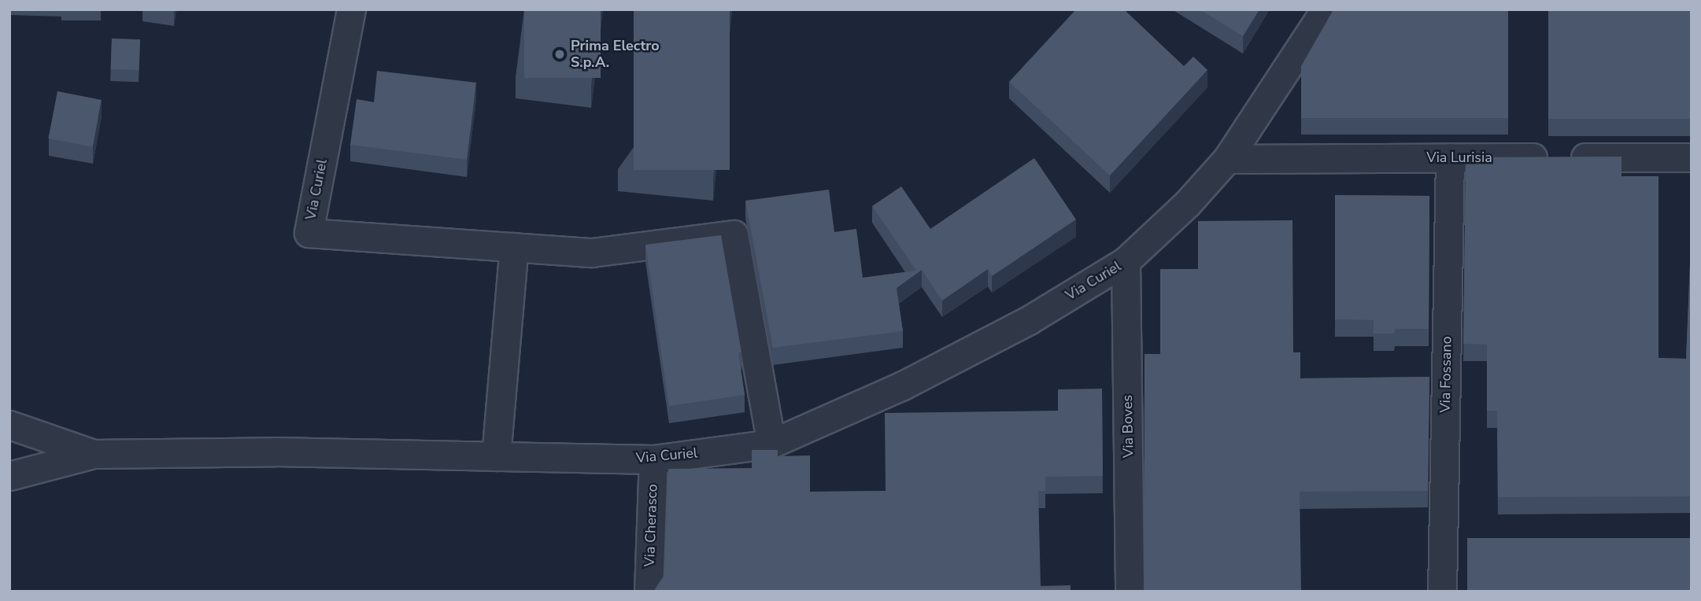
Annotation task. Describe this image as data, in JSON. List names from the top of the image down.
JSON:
{
  "streets": {
    "street": [
      "Via Lurisia",
      "Via Curiel",
      "Via Fossano",
      "Via Boves",
      "Via Cherasco"
    ]
  },
  "crossings": [
    ["Via Lurisia", "Via Curiel"],
    ["Via Lurisia", "Via Fossano"],
    ["Via Curiel", "Via Boves"],
    ["Via Curiel", "Via Cherasco"]
  ],
  "places": ["Prima Electro S.p.A."]
}
